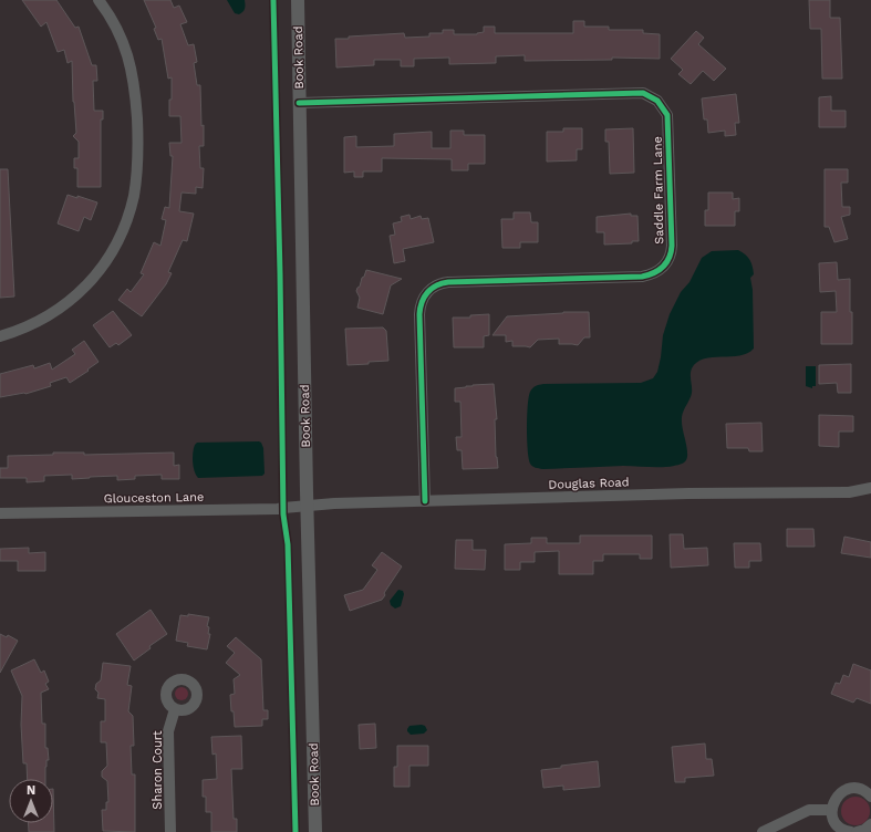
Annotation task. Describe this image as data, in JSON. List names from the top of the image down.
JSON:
{
  "streets": {
    "street": [
      "Book Road",
      "Saddle Farm Lane",
      "Douglas Road",
      "Glouceston Lane",
      "Sharon Court"
    ]
  },
  "crossings": [
    ["Book Road", "Saddle Farm Lane"],
    ["Book Road", "Douglas Road"],
    ["Book Road", "Glouceston Lane"],
    ["Saddle Farm Lane", "Douglas Road"],
    ["Douglas Road", "Glouceston Lane"]
  ],
  "north": "top"
}
